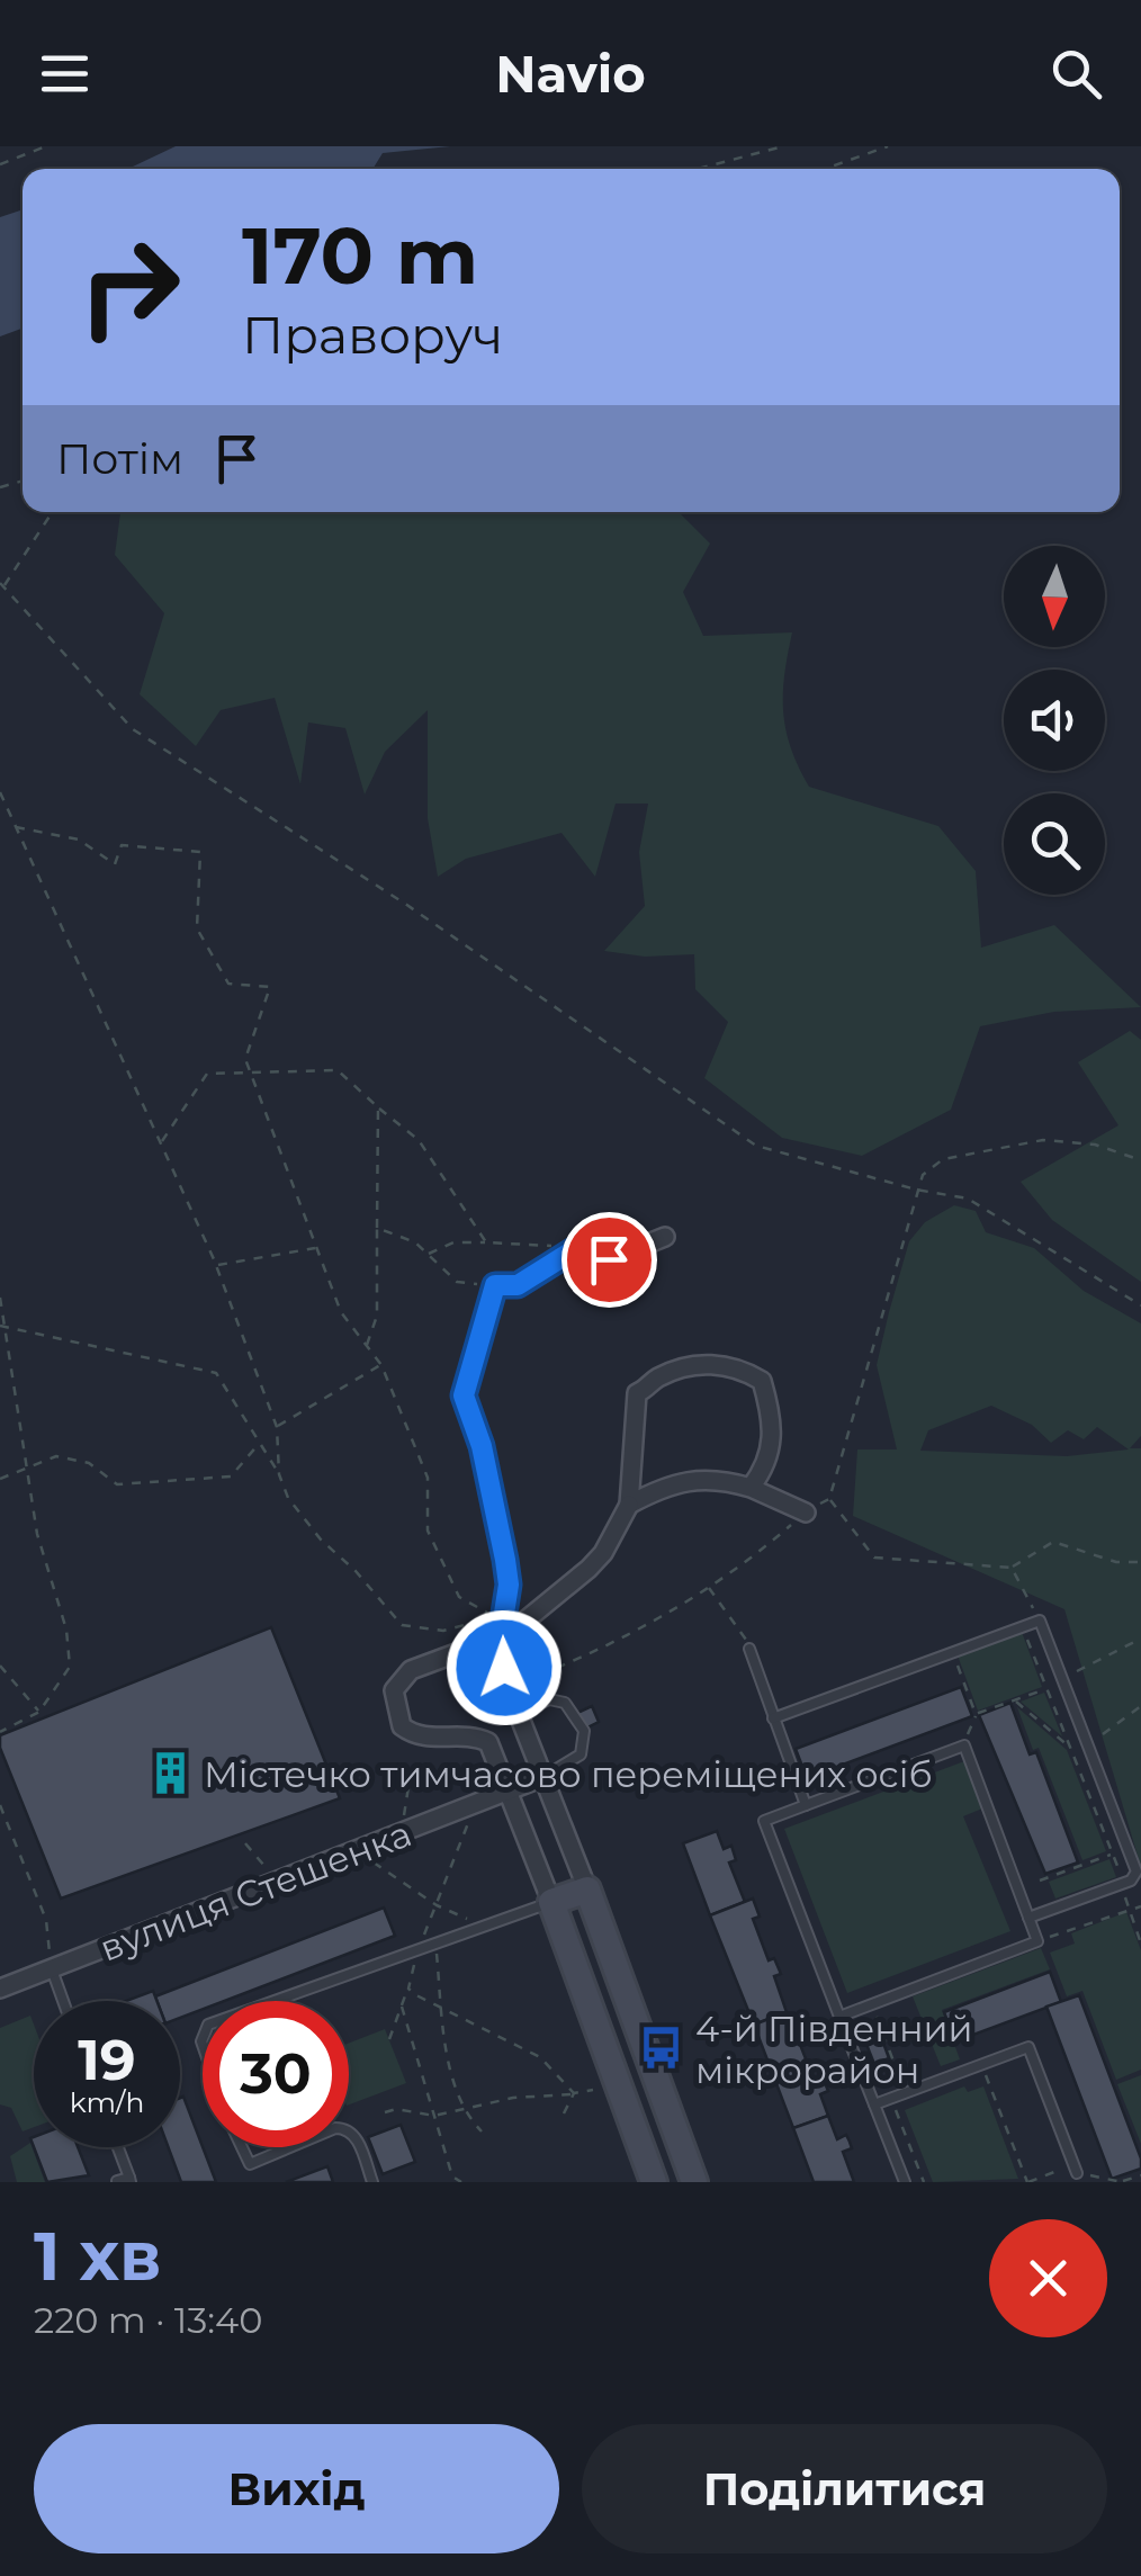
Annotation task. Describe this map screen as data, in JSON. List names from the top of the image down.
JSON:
{
  "streets": {
    "street": ["вулиця Стешенка"]
  },
  "places": {
    "building": ["Містечко тимчасово переміщених осіб"],
    "bus stop": ["4-й Південний мікрорайон"]
  },
  "north": "bottom",
  "page": {
    "header": "Navio",
    "turn": ["170 m", "Праворуч"],
    "then": "Потім",
    "speed": "19 km/h",
    "limit": "30",
    "heading": ["1 хв", "220 m · 13:40"],
    "buttons": ["Вихід", "Поділитися"]
  }
}
